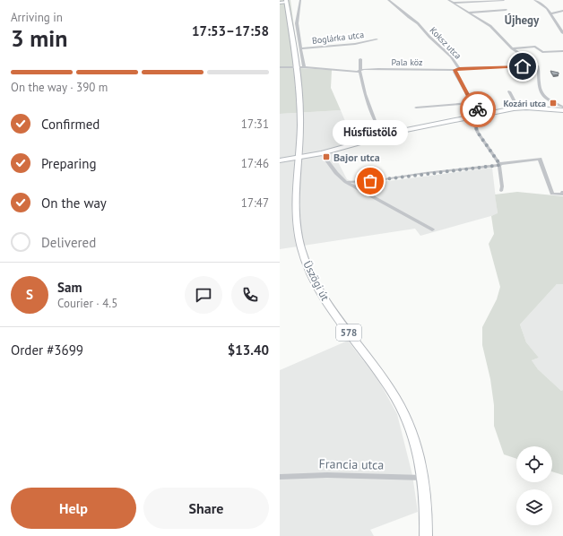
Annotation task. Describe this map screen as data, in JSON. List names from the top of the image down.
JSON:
{
  "streets": {
    "main road": ["Üszögi út", "578"],
    "street": [
      "Boglárka utca",
      "Koksz utca",
      "Pala köz",
      "Francia utca"
    ]
  },
  "crossings": [
    ["Koksz utca", "Pala köz"],
    ["Pala köz", "Üszögi út"],
    ["Üszögi út", "Francia utca"]
  ],
  "districts": ["Újhegy"],
  "places": {
    "transit": ["Kozári utca", "Bajor utca"],
    "other": ["Húsfüstölő"]
  },
  "page": {
    "heading": ["3 min", "Arriving in", "17:53–17:58"],
    "panel": [
      "Sam",
      "Courier · 4.5",
      "Order #3699",
      "$13.40"
    ],
    "bar": "On the way · 390 m",
    "list": [
      ["Confirmed", "17:31"],
      ["Preparing", "17:46"],
      ["On the way", "17:47"],
      "Delivered"
    ],
    "bubble": "Húsfüstölő",
    "round": "S",
    "buttons": ["Help", "Share"]
  }
}
